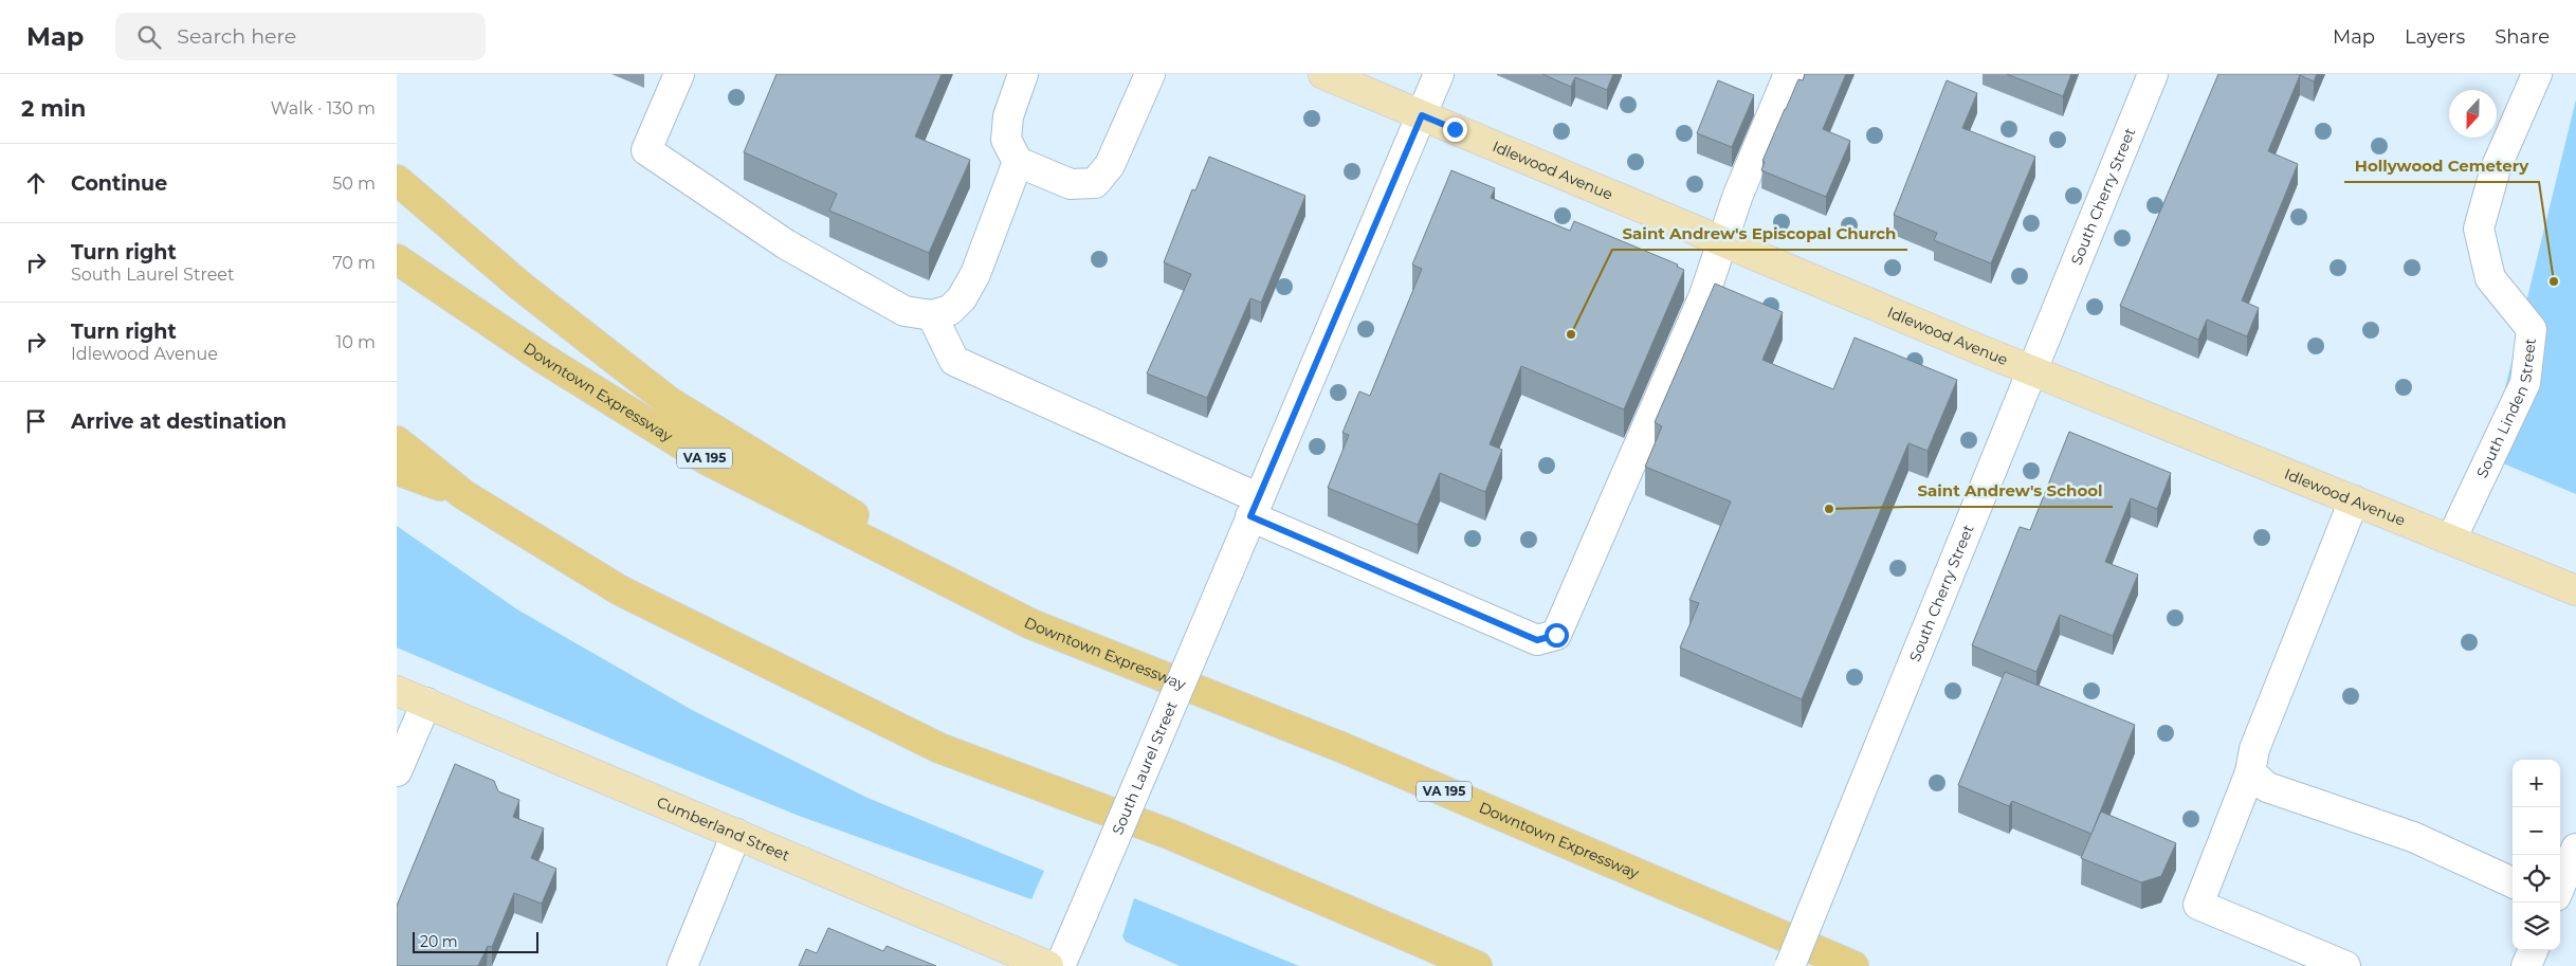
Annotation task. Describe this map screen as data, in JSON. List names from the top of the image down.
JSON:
{
  "streets": {
    "highway": ["Downtown Expressway", "VA 195"],
    "main road": ["Idlewood Avenue", "Cumberland Street"],
    "street": ["South Cherry Street", "South Linden Street", "South Laurel Street"]
  },
  "crossings": [
    ["Idlewood Avenue", "South Cherry Street"],
    ["Idlewood Avenue", "South Linden Street"],
    ["Idlewood Avenue", "South Laurel Street"]
  ],
  "places": ["Hollywood Cemetery", "Saint Andrew's Episcopal Church", "Saint Andrew's School"],
  "scale_bar": "20 m",
  "north": "bottom",
  "page": {
    "header": "Map",
    "search": "Search here",
    "nav": ["Map", "Layers", "Share"],
    "heading": ["2 min", "Walk · 130 m"],
    "list": [
      ["Continue", "50 m"],
      ["Turn right", "South Laurel Street", "70 m"],
      ["Turn right", "Idlewood Avenue", "10 m"],
      "Arrive at destination"
    ],
    "map_buttons": ["+", "−"],
    "scale": "20 m"
  }
}
